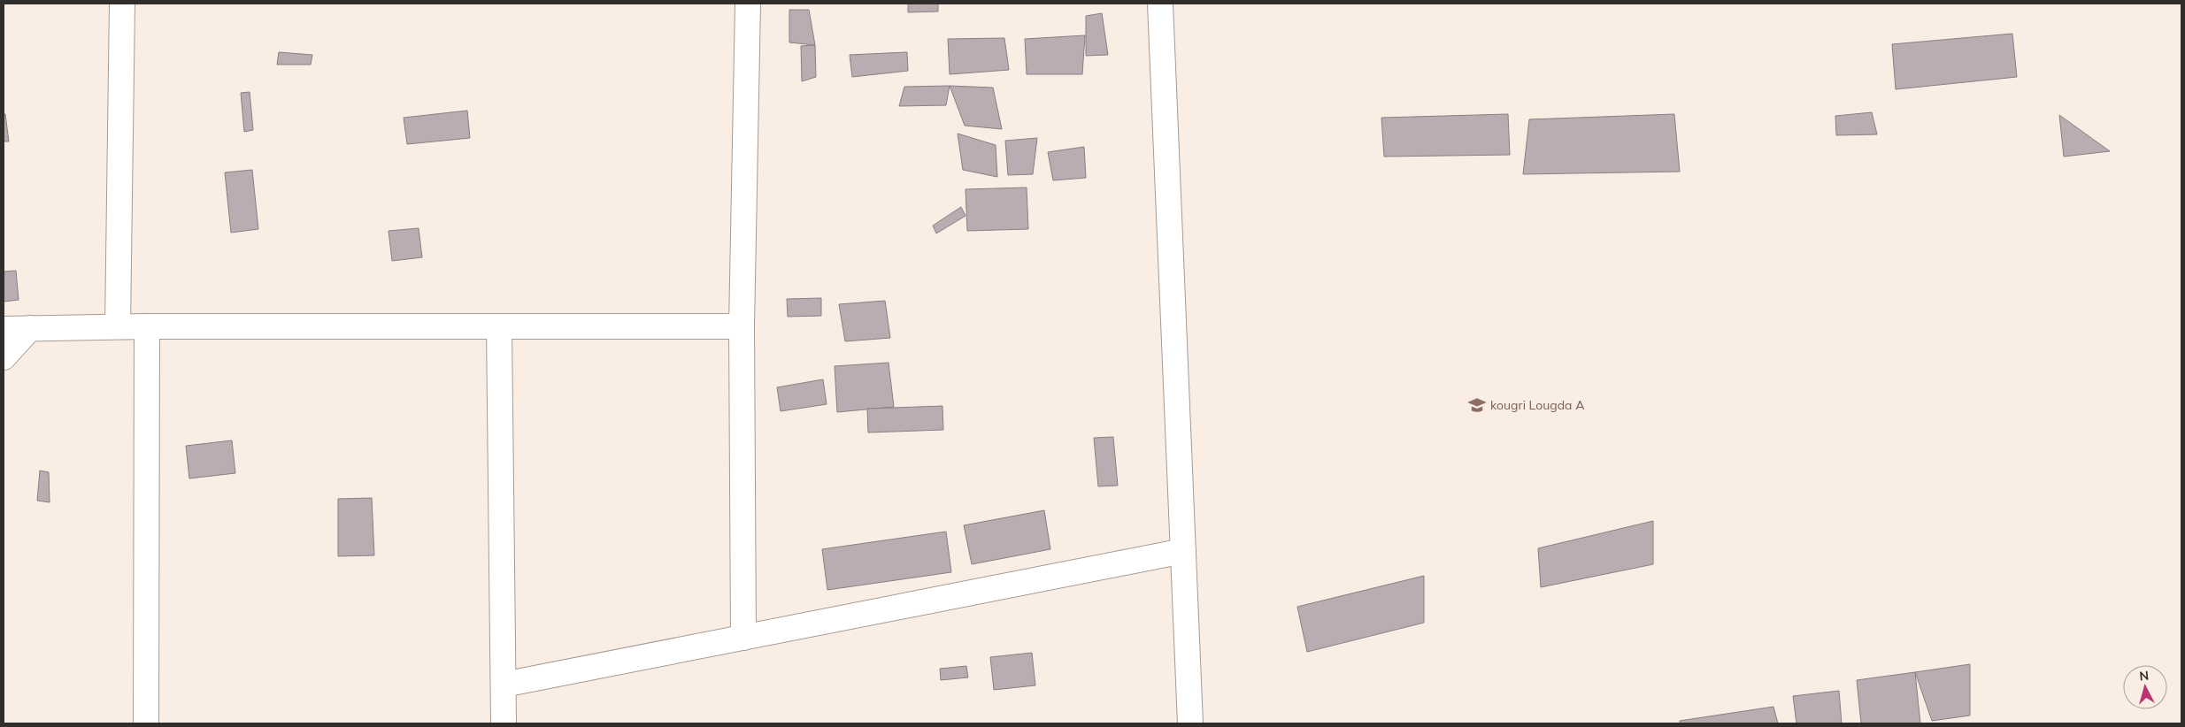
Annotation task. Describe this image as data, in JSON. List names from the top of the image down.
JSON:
{
  "places": {
    "school or university": ["kougri Lougda A"]
  },
  "north": "top"
}
